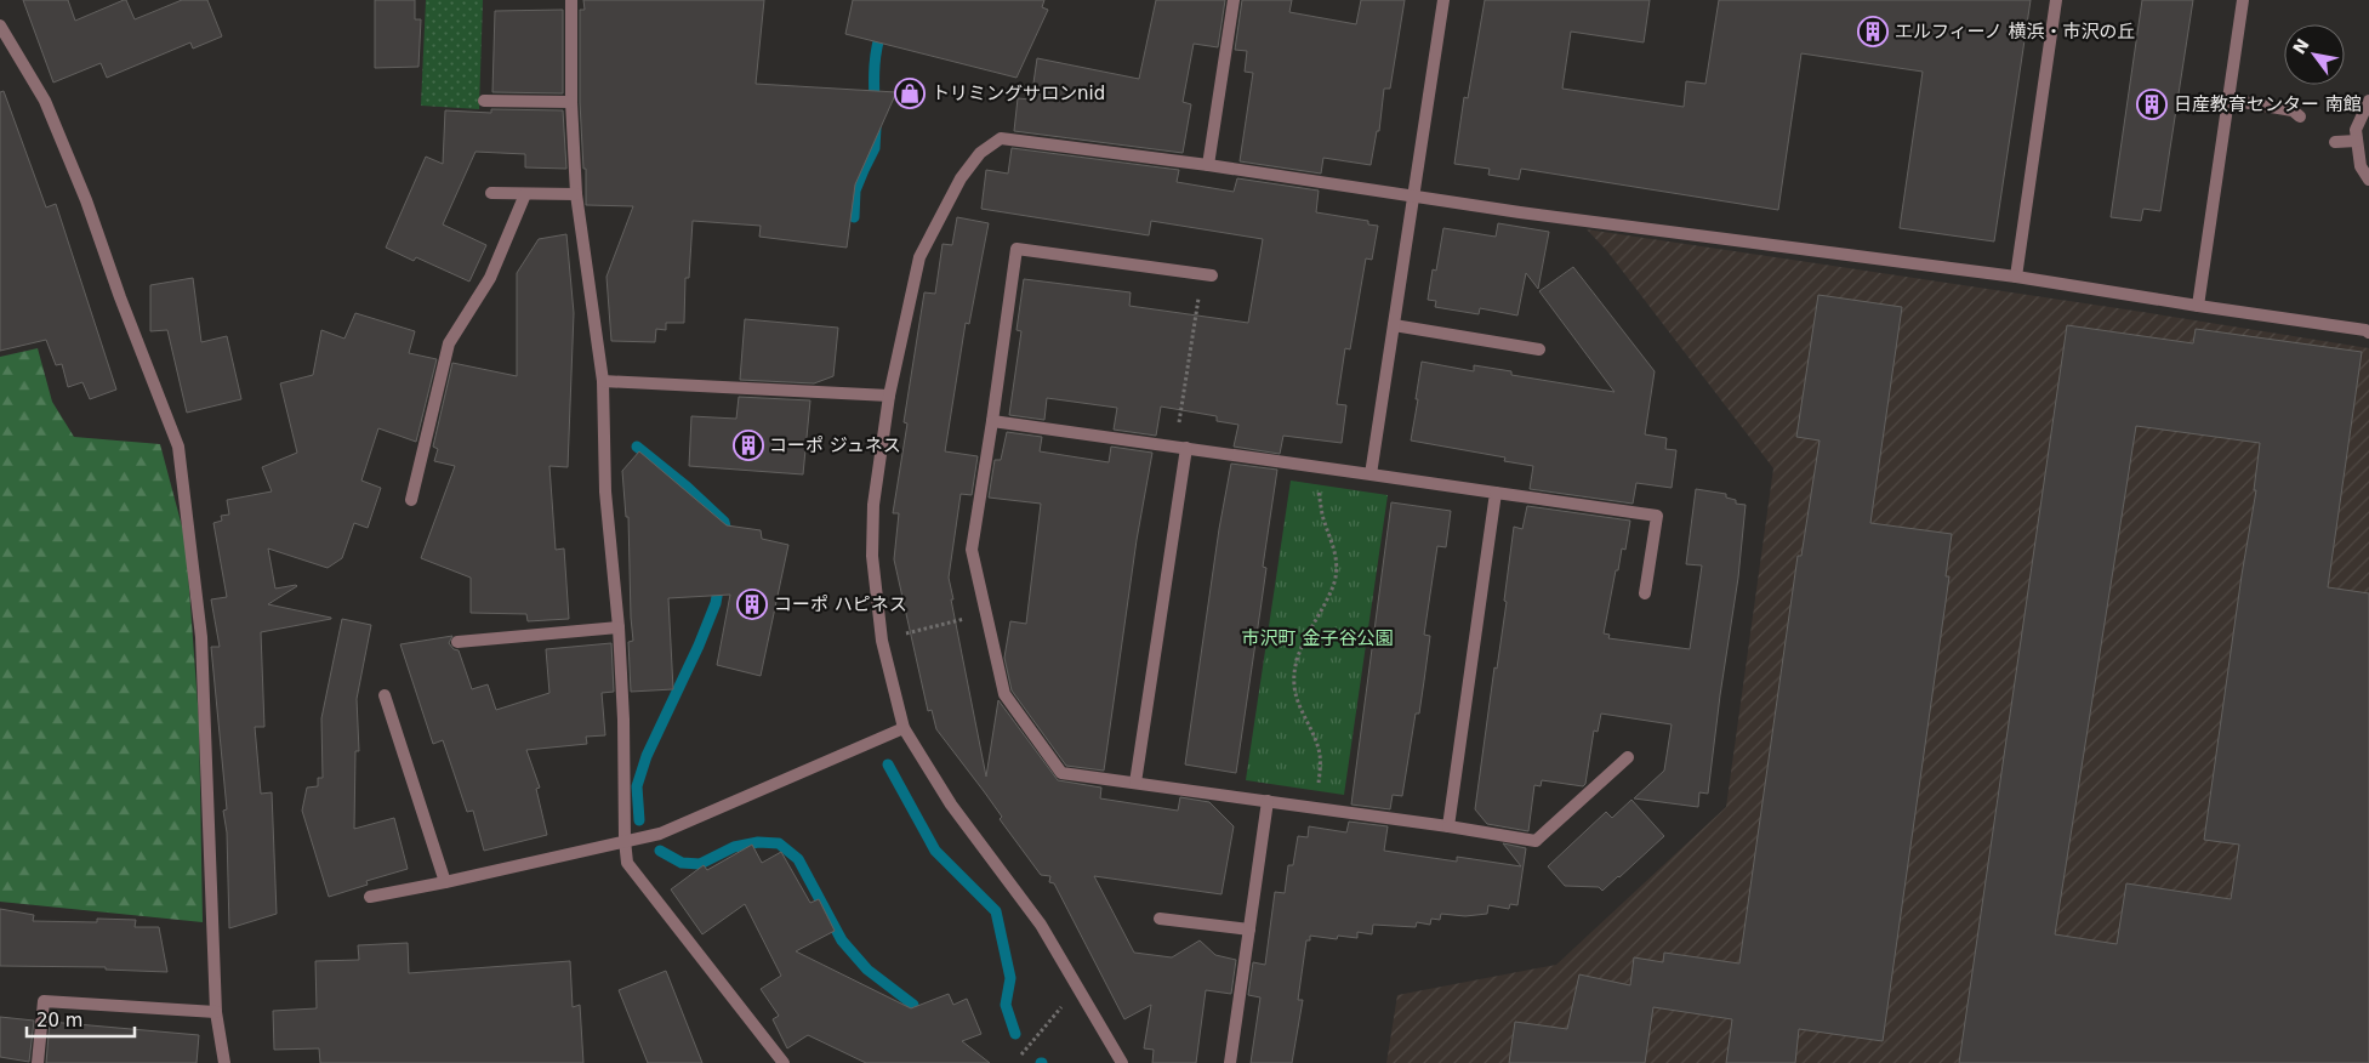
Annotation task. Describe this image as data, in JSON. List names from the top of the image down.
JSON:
{
  "parks": ["市沢町 金子谷公園"],
  "places": {
    "building": [
      "エルフィーノ 横浜・市沢の丘",
      "日産教育センター 南館",
      "コーポ ジュネス",
      "コーポ ハピネス"
    ],
    "shop": ["トリミングサロンnid"]
  },
  "scale_bar": "20 m",
  "north": "top left"
}
